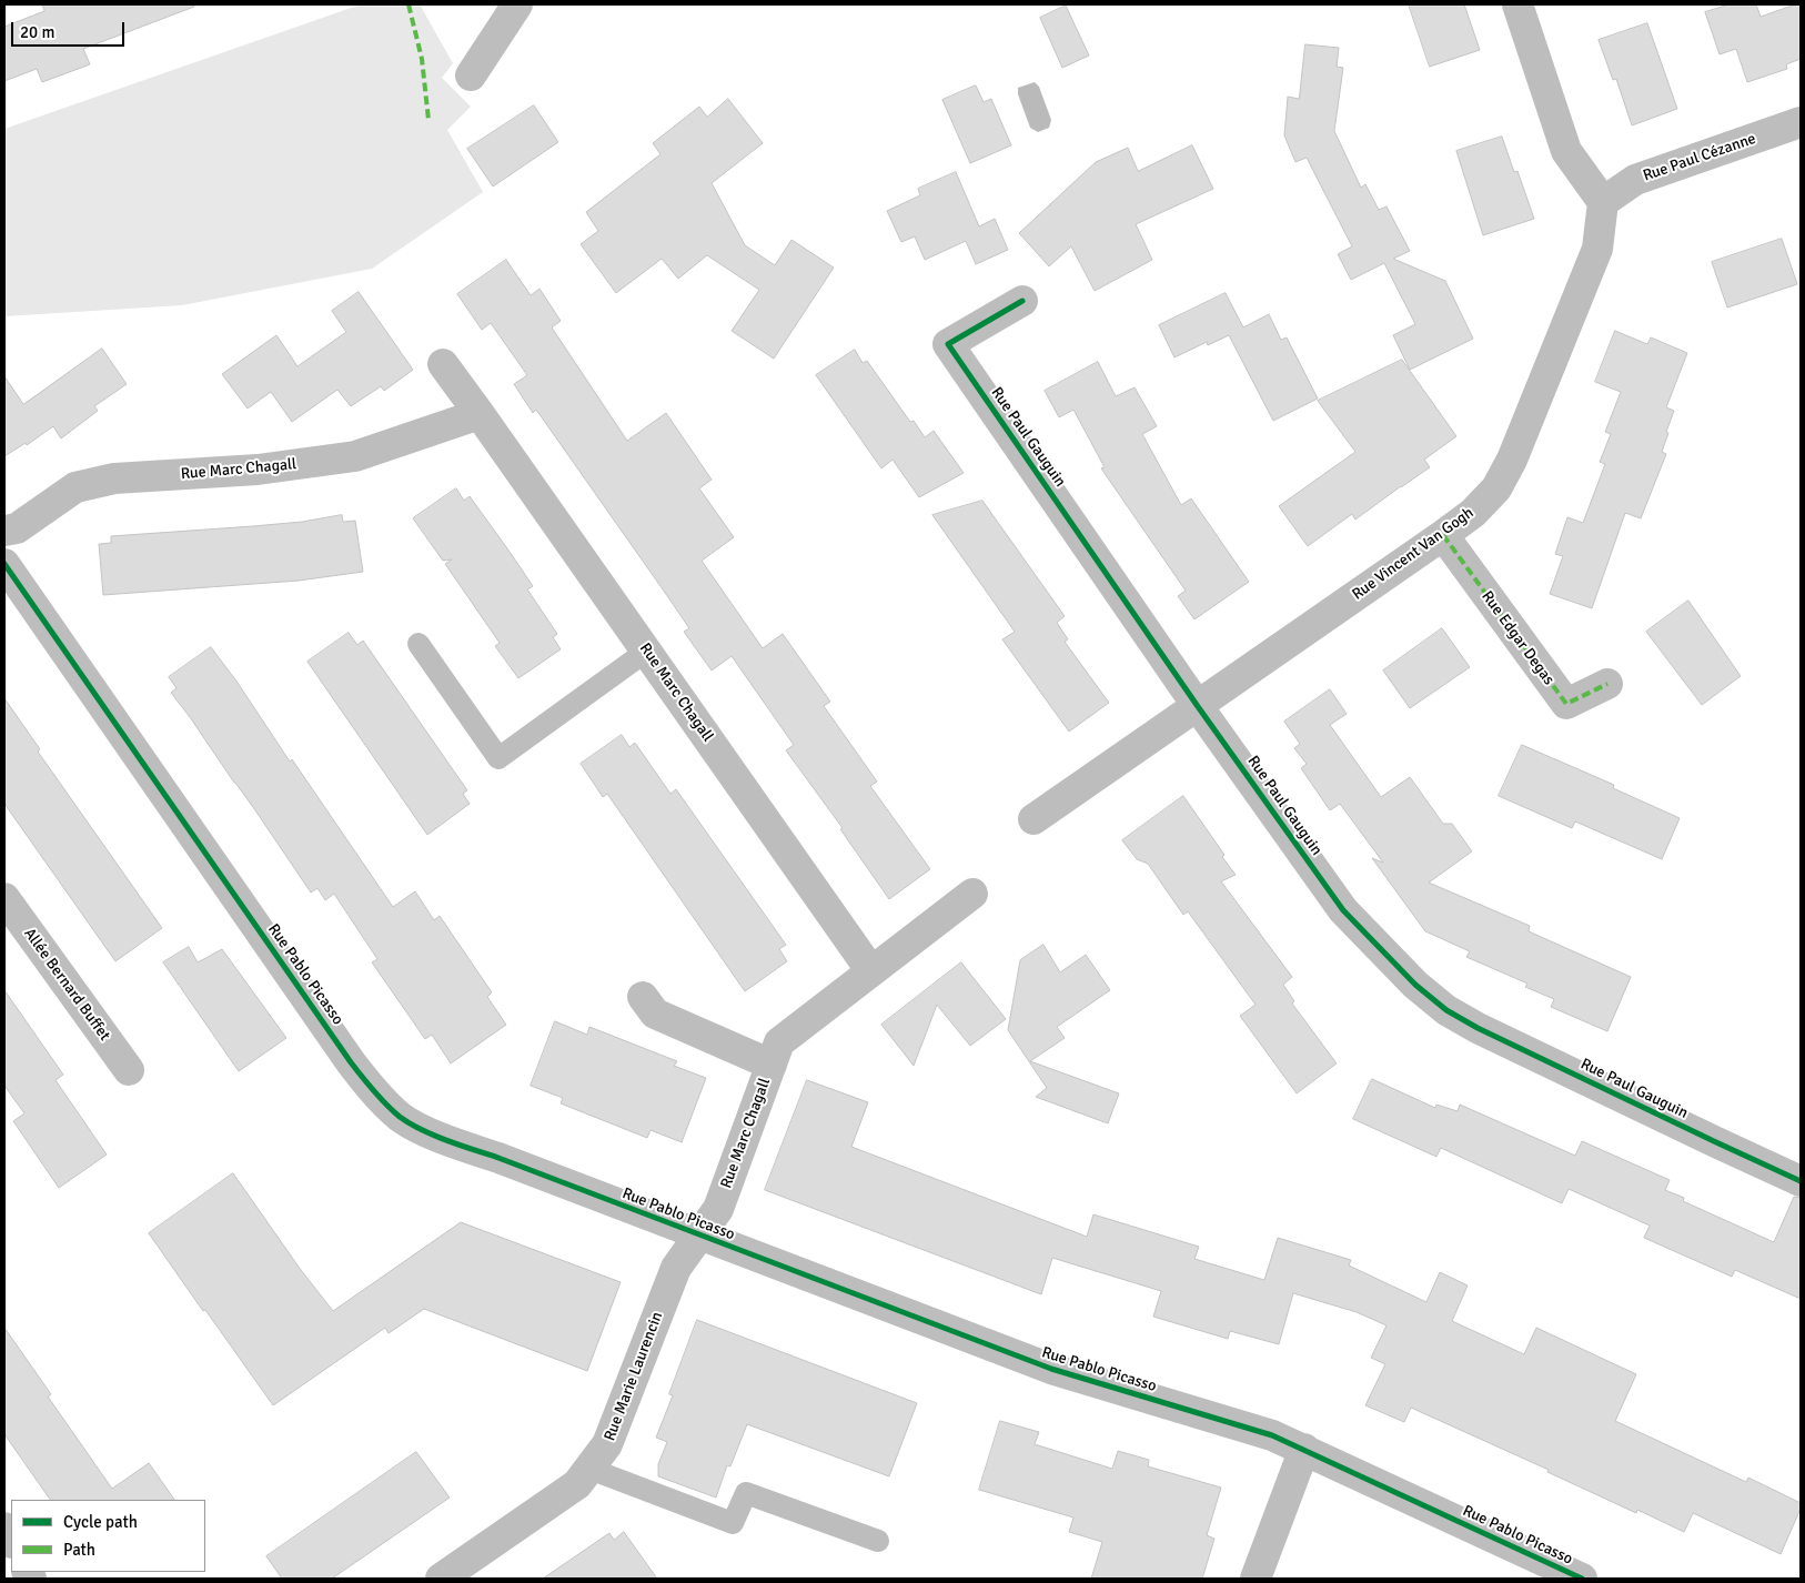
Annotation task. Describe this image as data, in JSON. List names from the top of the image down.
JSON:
{
  "streets": {
    "street": [
      "Rue Paul Cézanne",
      "Rue Paul Gauguin",
      "Rue Marc Chagall",
      "Rue Vincent Van Gogh",
      "Rue Edgar Degas",
      "Rue Pablo Picasso",
      "Allée Bernard Buffet",
      "Rue Marie Laurencin"
    ]
  },
  "crossings": [
    ["Rue Paul Cézanne", "Rue Vincent Van Gogh"],
    ["Rue Paul Gauguin", "Rue Vincent Van Gogh"],
    ["Rue Marc Chagall", "Rue Pablo Picasso"],
    ["Rue Marc Chagall", "Rue Marie Laurencin"],
    ["Rue Vincent Van Gogh", "Rue Edgar Degas"],
    ["Rue Pablo Picasso", "Rue Marie Laurencin"]
  ],
  "legend": ["Cycle path", "Path"],
  "scale_bar": "20 m"
}
